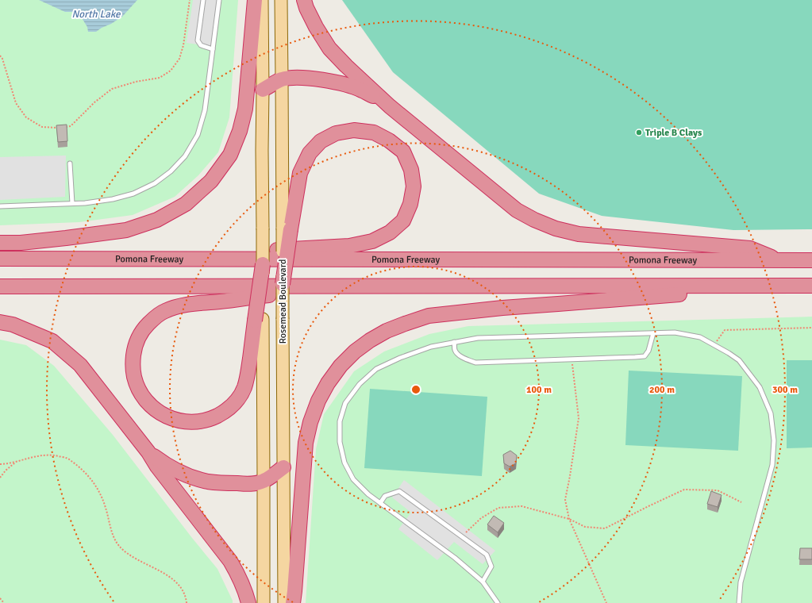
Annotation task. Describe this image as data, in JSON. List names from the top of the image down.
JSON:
{
  "streets": {
    "highway": ["Pomona Freeway"],
    "main road": ["Rosemead Boulevard"]
  },
  "water": ["North Lake"],
  "places": ["Triple B Clays"],
  "rings": ["100 m", "200 m", "300 m"]
}
